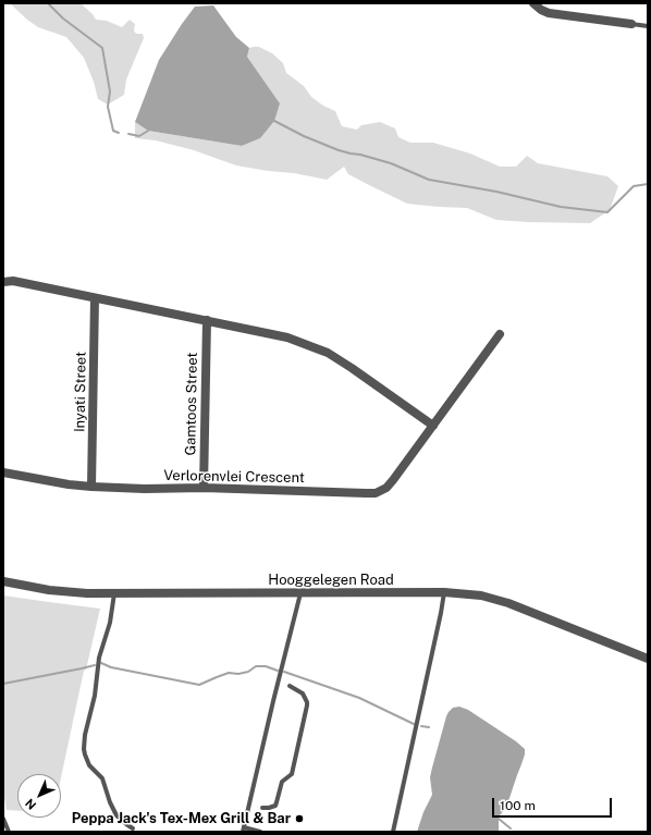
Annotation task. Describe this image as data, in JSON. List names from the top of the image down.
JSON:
{
  "streets": {
    "street": [
      "Inyati Street",
      "Gamtoos Street",
      "Verlorenvlei Crescent",
      "Hooggelegen Road"
    ]
  },
  "crossings": [
    ["Inyati Street", "Verlorenvlei Crescent"],
    ["Gamtoos Street", "Verlorenvlei Crescent"]
  ],
  "places": ["Peppa Jack's Tex-Mex Grill & Bar"],
  "scale_bar": "100 m",
  "north": "bottom left"
}
